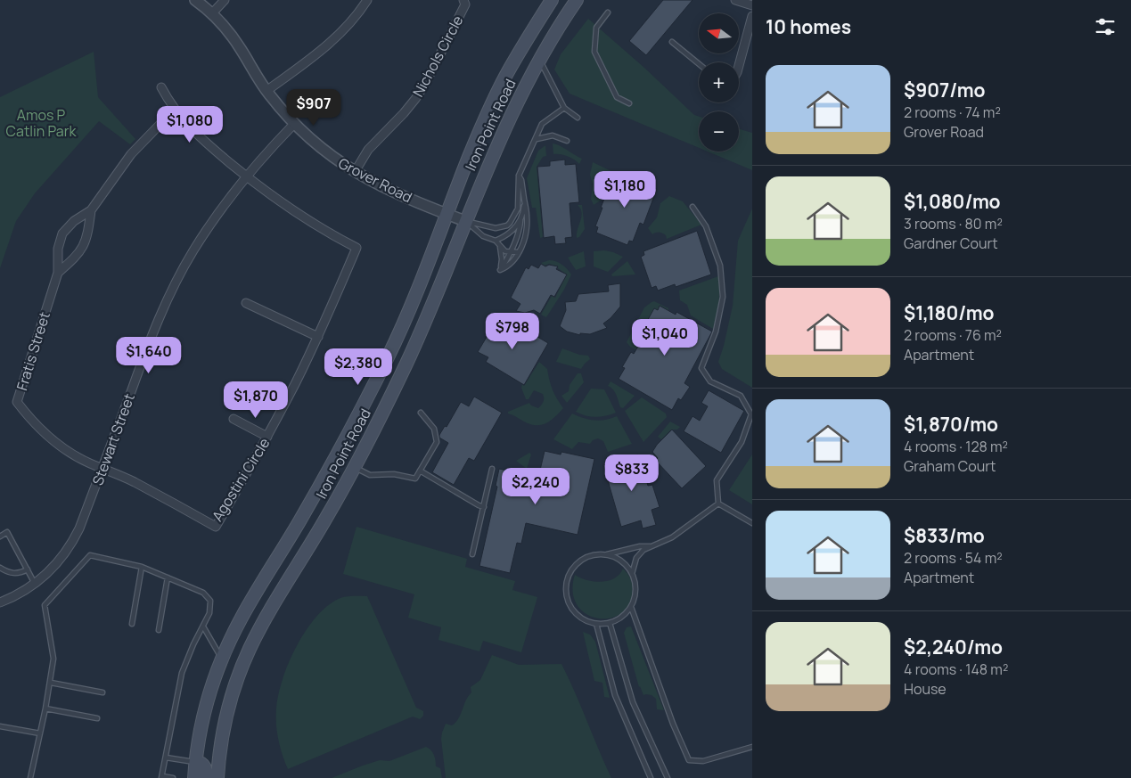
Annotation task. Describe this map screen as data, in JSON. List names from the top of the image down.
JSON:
{
  "streets": {
    "main road": ["Iron Point Road"],
    "street": [
      "Nichols Circle",
      "Grover Road",
      "Fratis Street",
      "Stewart Street",
      "Agostini Circle"
    ]
  },
  "crossings": [
    ["Nichols Circle", "Grover Road"],
    ["Iron Point Road", "Grover Road"],
    ["Grover Road", "Stewart Street"],
    ["Fratis Street", "Stewart Street"],
    ["Fratis Street", "Agostini Circle"],
    ["Stewart Street", "Agostini Circle"]
  ],
  "parks": ["Amos P Catlin Park"],
  "north": "left",
  "page": {
    "heading": "10 homes",
    "map_buttons": ["+", "−"],
    "list": [
      {
        "name": "$907/mo",
        "note": "2 rooms · 74 m² · Grover Road"
      },
      {
        "name": "$1,080/mo",
        "note": "3 rooms · 80 m² · Gardner Court"
      },
      {
        "name": "$1,180/mo",
        "note": "2 rooms · 76 m² · Apartment"
      },
      {
        "name": "$1,870/mo",
        "note": "4 rooms · 128 m² · Graham Court"
      },
      {
        "name": "$833/mo",
        "note": "2 rooms · 54 m² · Apartment"
      },
      {
        "name": "$2,240/mo",
        "note": "4 rooms · 148 m² · House"
      }
    ],
    "price": [
      "$907",
      "$1,080",
      "$1,180",
      "$798",
      "$1,040",
      "$1,640",
      "$2,380",
      "$1,870",
      "$833",
      "$2,240"
    ]
  }
}
